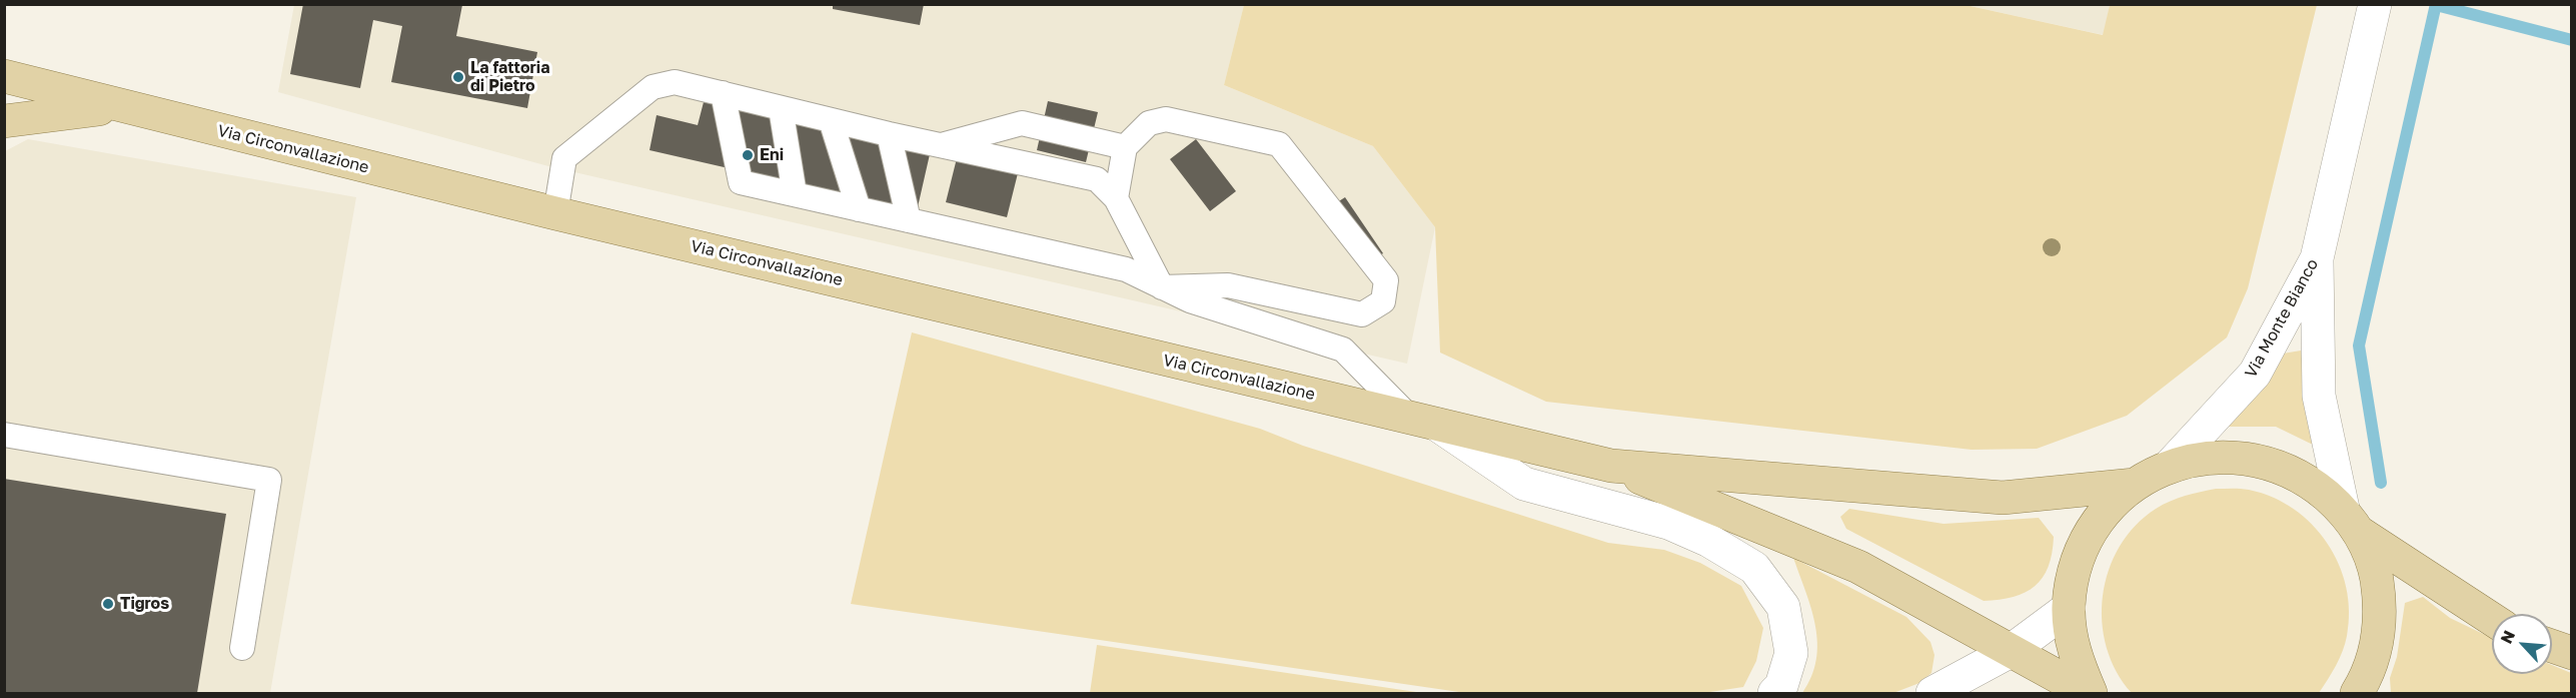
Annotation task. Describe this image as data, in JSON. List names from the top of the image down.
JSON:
{
  "streets": {
    "main road": ["Via Circonvallazione"],
    "street": ["Via Monte Bianco"]
  },
  "places": ["La fattoria di Pietro", "Eni", "Tigros"],
  "north": "top left"
}
